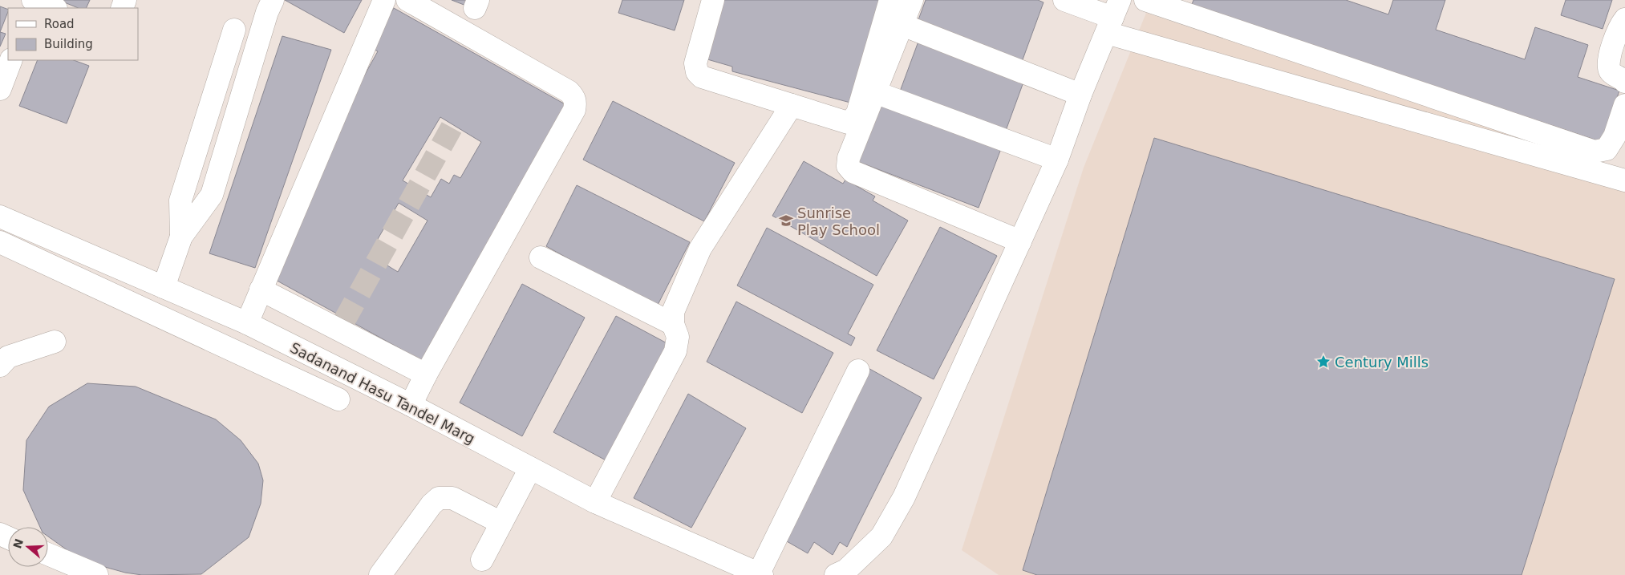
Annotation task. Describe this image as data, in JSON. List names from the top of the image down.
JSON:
{
  "streets": {
    "street": ["Sadanand Hasu Tandel Marg"]
  },
  "places": {
    "school or university": ["Sunrise Play School"],
    "place": ["Century Mills"]
  },
  "legend": ["Road", "Building"],
  "north": "left"
}
